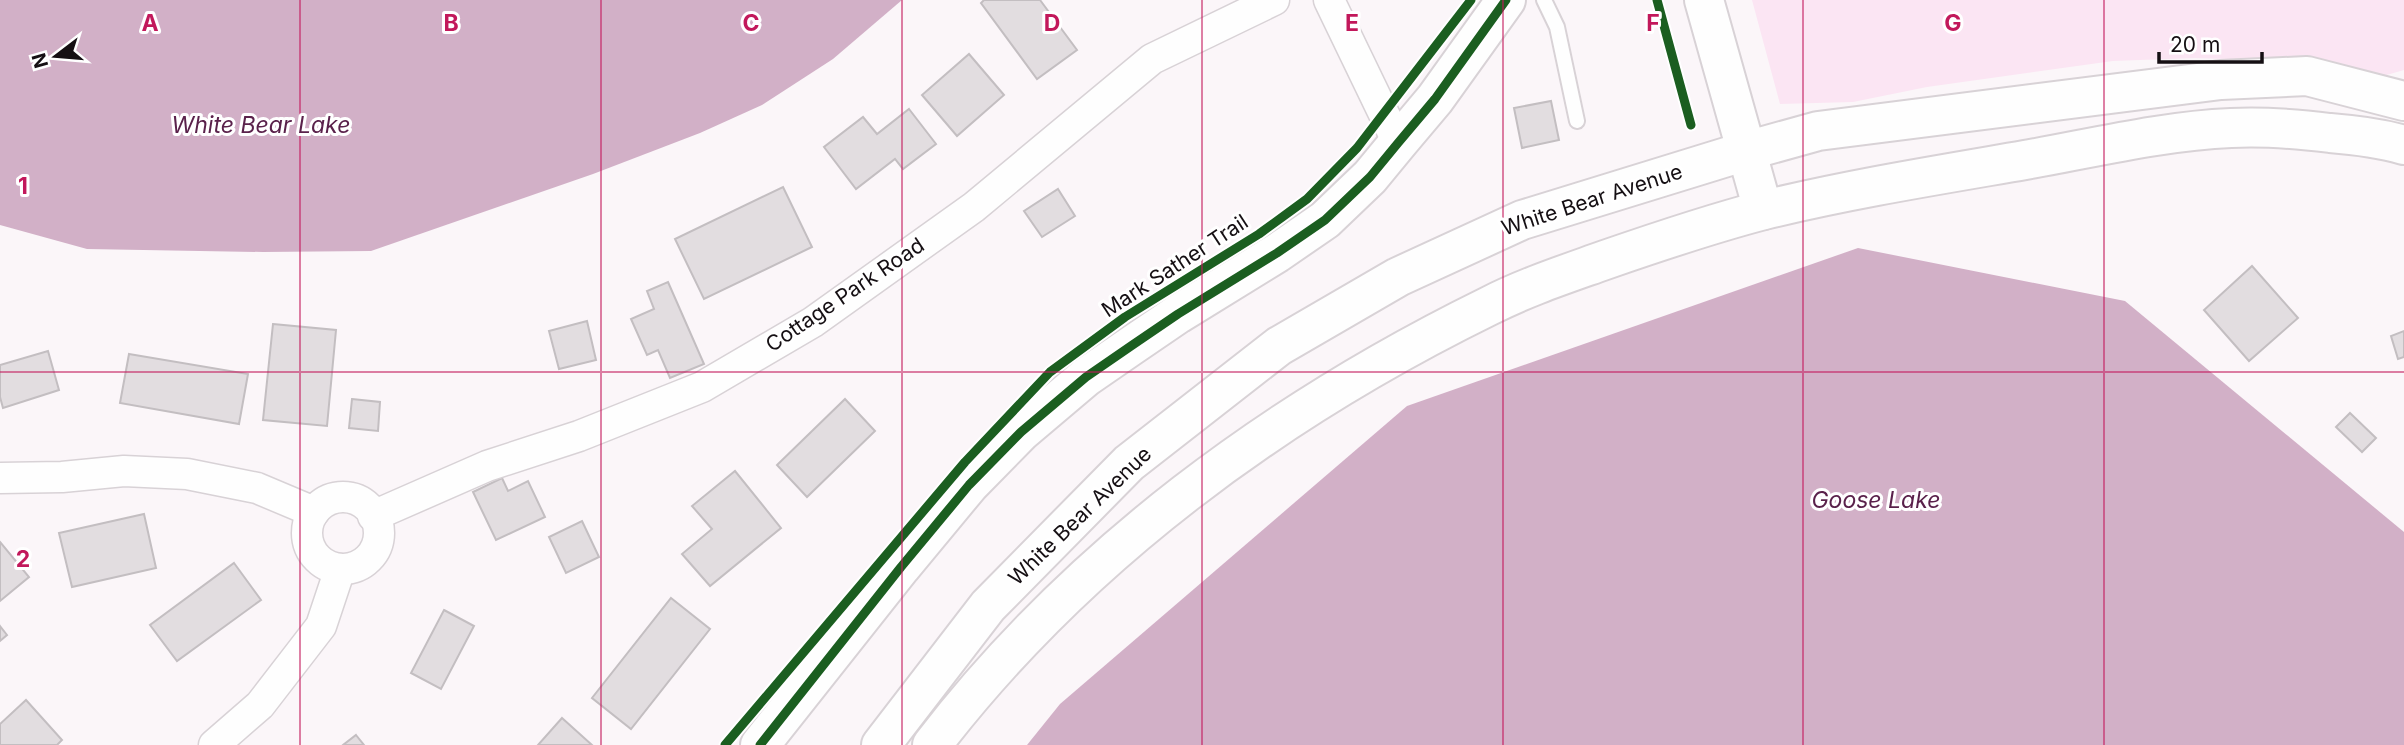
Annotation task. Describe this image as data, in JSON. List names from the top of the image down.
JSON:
{
  "streets": {
    "main road": ["White Bear Avenue"],
    "street": ["Cottage Park Road"],
    "cycle path": ["Mark Sather Trail"]
  },
  "water": ["White Bear Lake", "Goose Lake"],
  "scale_bar": "20 m",
  "north": "left",
  "grid": {
    "columns": [
      "A",
      "B",
      "C",
      "D",
      "E",
      "F",
      "G"
    ],
    "rows": ["1", "2"]
  }
}
